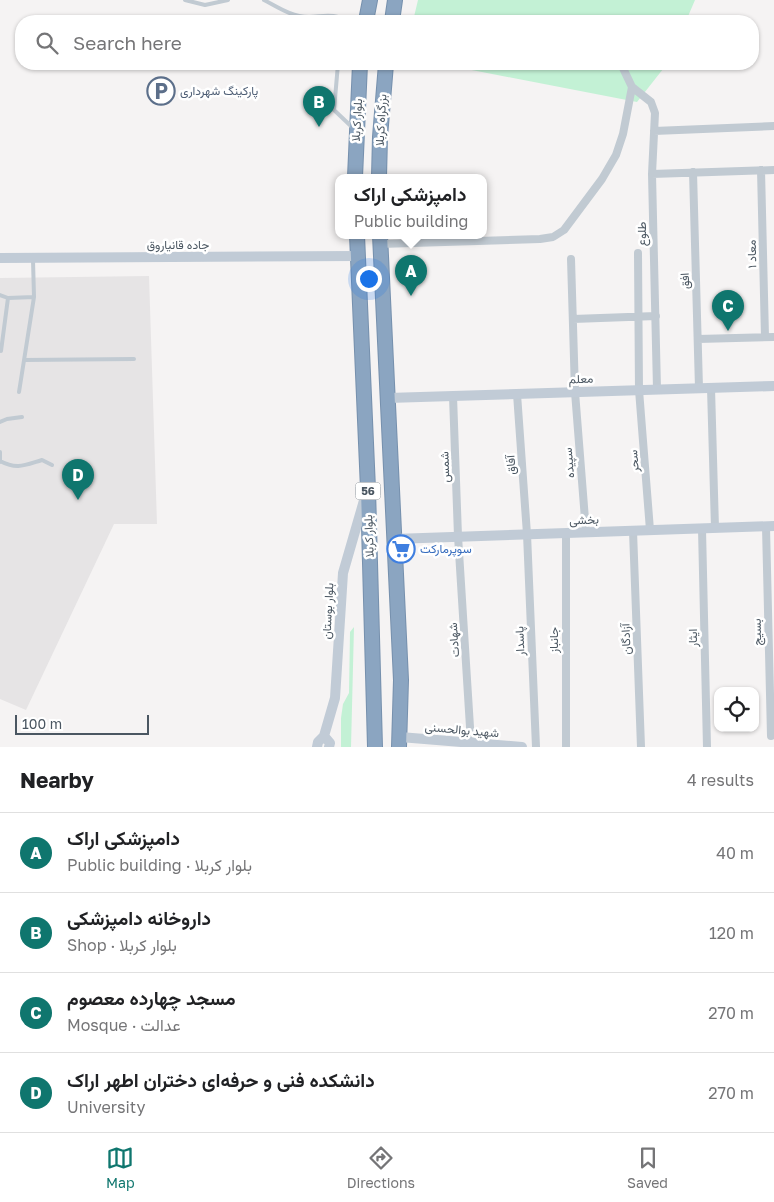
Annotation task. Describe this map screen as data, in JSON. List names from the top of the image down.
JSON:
{
  "streets": {
    "highway": ["بلوار کربلا", "بزرگراه کربلا", "56"],
    "street": [
      "طلوع",
      "جاده قانیاروق",
      "معاد ۱",
      "افق",
      "معلم",
      "سحر",
      "سپیده",
      "آفاق",
      "شمس",
      "بخشی",
      "بلوار بوستان",
      "بسیج",
      "ایثار",
      "آزادگان",
      "شهادت",
      "جانباز",
      "پاسدار",
      "شهید بوالحسنی"
    ]
  },
  "crossings": [
    ["بلوار کربلا", "جاده قانیاروق"],
    ["بلوار کربلا", "معلم"],
    ["بلوار کربلا", "بخشی"],
    ["بلوار کربلا", "بلوار بوستان"],
    ["بلوار کربلا", "شهید بوالحسنی"],
    ["طلوع", "معلم"],
    ["افق", "معلم"],
    ["معلم", "سحر"],
    ["معلم", "سپیده"],
    ["معلم", "آفاق"],
    ["معلم", "شمس"],
    ["سحر", "بخشی"],
    ["سپیده", "بخشی"],
    ["آفاق", "بخشی"],
    ["آفاق", "پاسدار"],
    ["شمس", "بخشی"],
    ["شمس", "شهادت"],
    ["بخشی", "بسیج"],
    ["بخشی", "ایثار"],
    ["بخشی", "آزادگان"],
    ["بخشی", "شهادت"],
    ["بخشی", "جانباز"],
    ["بخشی", "پاسدار"],
    ["شهادت", "شهید بوالحسنی"]
  ],
  "places": {
    "parking": ["پارکینگ شهرداری"],
    "supermarket": ["سوپرمارکت"]
  },
  "scale_bar": "100 m",
  "page": {
    "search": "Search here",
    "pins": [
      "B",
      "A",
      "C",
      "D"
    ],
    "popup": ["دامپزشکی اراک", "Public building"],
    "scale": "100 m",
    "heading": ["Nearby", "4 results"],
    "list": [
      {
        "mark": "A",
        "name": "دامپزشکی اراک",
        "note": "Public building · بلوار کربلا",
        "value": "40 m"
      },
      {
        "mark": "B",
        "name": "داروخانه دامپزشکی",
        "note": "Shop · بلوار کربلا",
        "value": "120 m"
      },
      {
        "mark": "C",
        "name": "مسجد چهارده معصوم",
        "note": "Mosque · عدالت",
        "value": "270 m"
      },
      {
        "mark": "D",
        "name": "دانشکده فنی و حرفه‌ای دختران اطهر اراک",
        "note": "University",
        "value": "270 m"
      }
    ],
    "nav": ["Map", "Directions", "Saved"]
  }
}
